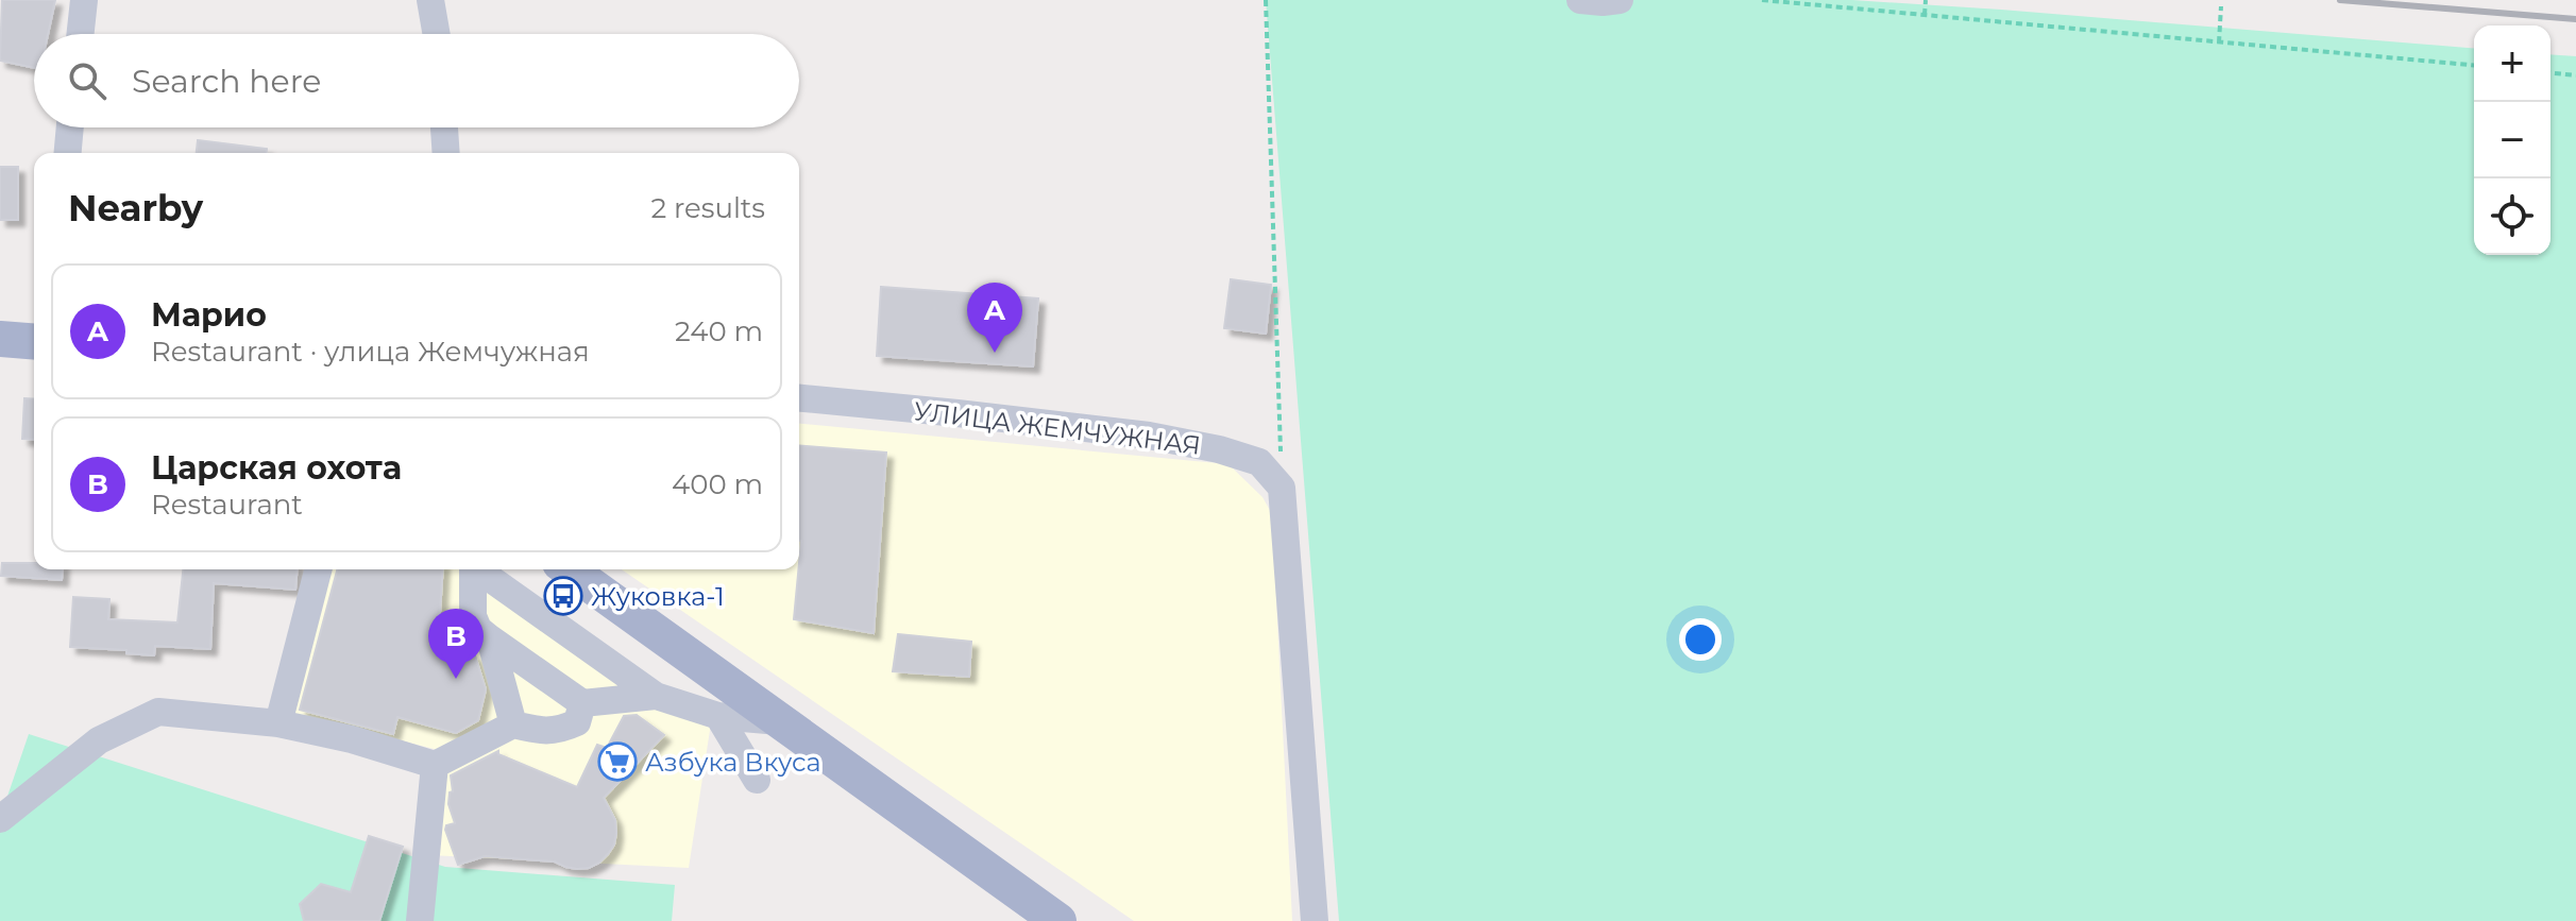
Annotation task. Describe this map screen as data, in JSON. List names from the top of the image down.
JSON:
{
  "streets": {
    "street": ["УЛИЦА ЖЕМЧУЖНАЯ"]
  },
  "places": {
    "bus stop": ["Жуковка-1"],
    "supermarket": ["Азбука Вкуса"]
  },
  "page": {
    "map_buttons": ["+", "−"],
    "search": "Search here",
    "heading": ["Nearby", "2 results"],
    "list": [
      {
        "mark": "A",
        "name": "Марио",
        "note": "Restaurant · улица Жемчужная",
        "value": "240 m"
      },
      {
        "mark": "B",
        "name": "Царская охота",
        "note": "Restaurant",
        "value": "400 m"
      }
    ],
    "pins": ["A", "B"]
  }
}
